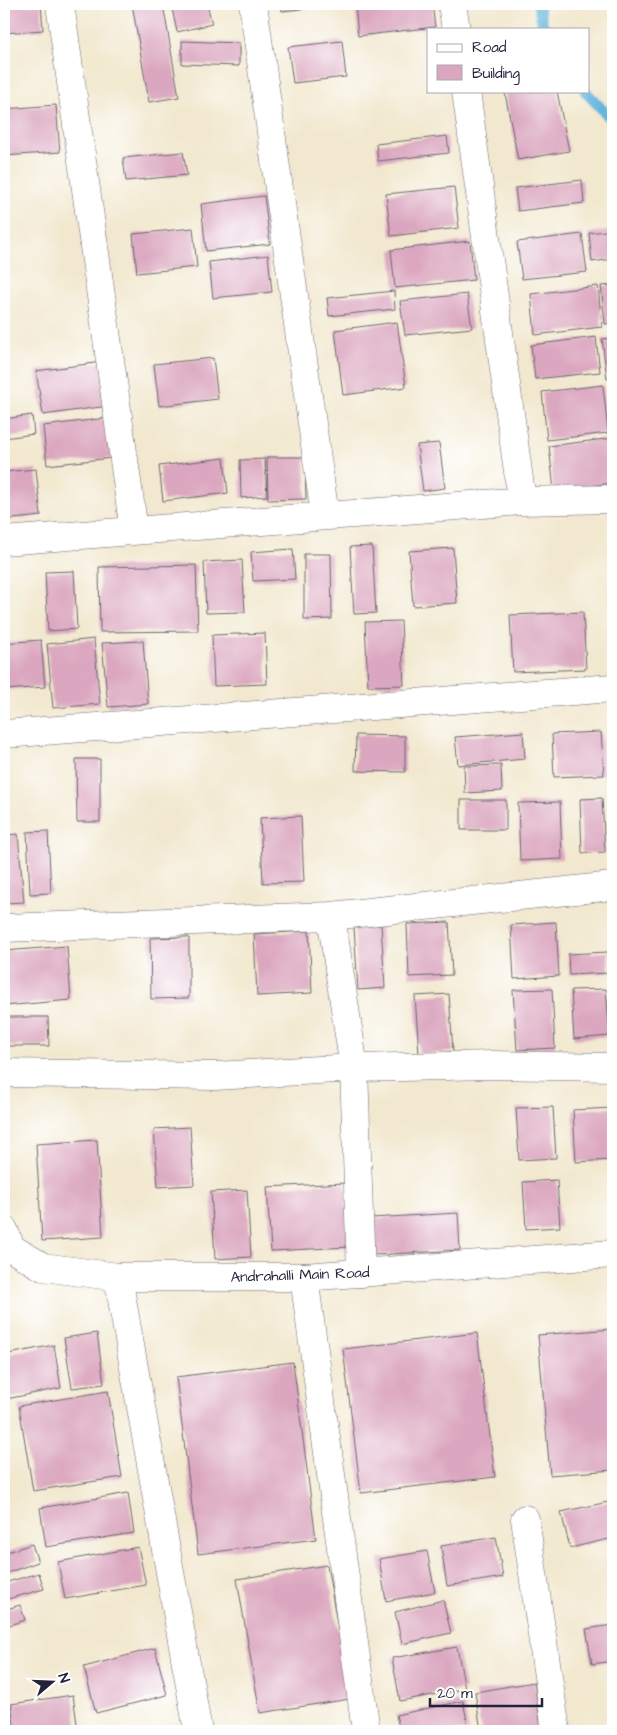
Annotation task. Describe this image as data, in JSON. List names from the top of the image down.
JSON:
{
  "streets": {
    "street": ["Andrahalli Main Road"]
  },
  "legend": ["Road", "Building"],
  "scale_bar": "20 m",
  "north": "right"
}
